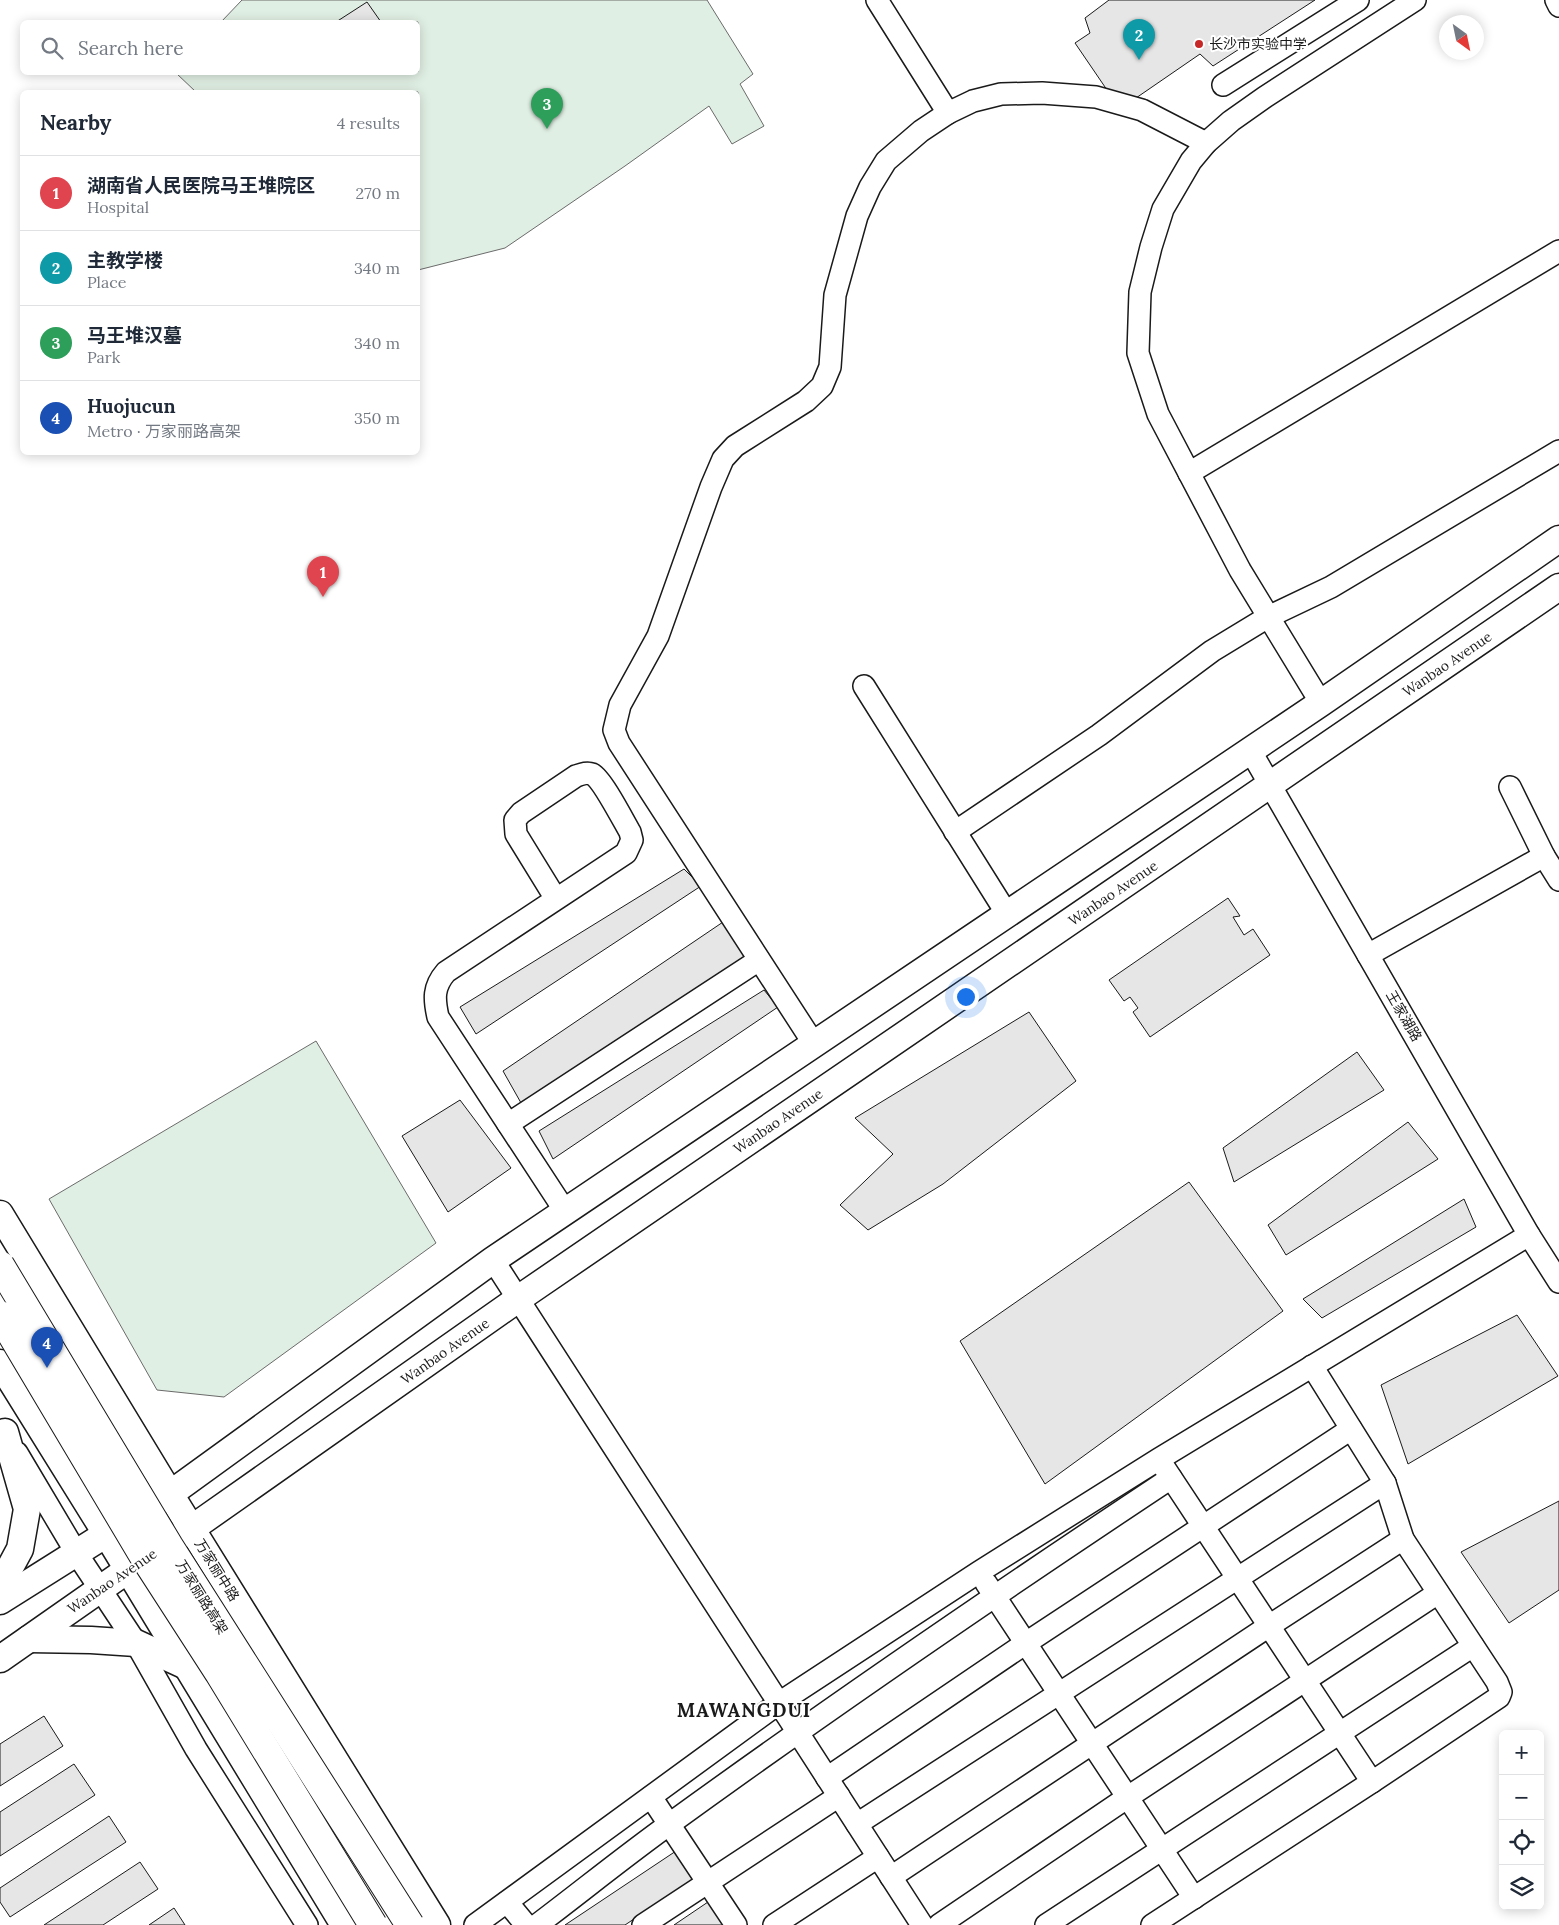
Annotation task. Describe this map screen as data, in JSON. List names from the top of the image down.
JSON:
{
  "streets": {
    "highway": ["万家丽路高架"],
    "main road": ["Wanbao Avenue", "万家丽中路"],
    "street": ["王家湖路"]
  },
  "crossings": [
    ["Wanbao Avenue", "王家湖路"],
    ["Wanbao Avenue", "万家丽中路"]
  ],
  "districts": ["MAWANGDUI"],
  "places": ["长沙市实验中学"],
  "north": "bottom right",
  "page": {
    "pins": [
      "2",
      "3",
      "1",
      "4"
    ],
    "search": "Search here",
    "heading": ["Nearby", "4 results"],
    "list": [
      {
        "mark": "1",
        "name": "湖南省人民医院马王堆院区",
        "note": "Hospital",
        "value": "270 m"
      },
      {
        "mark": "2",
        "name": "主教学楼",
        "note": "Place",
        "value": "340 m"
      },
      {
        "mark": "3",
        "name": "马王堆汉墓",
        "note": "Park",
        "value": "340 m"
      },
      {
        "mark": "4",
        "name": "Huojucun",
        "note": "Metro · 万家丽路高架",
        "value": "350 m"
      }
    ],
    "map_buttons": ["+", "−"]
  }
}
